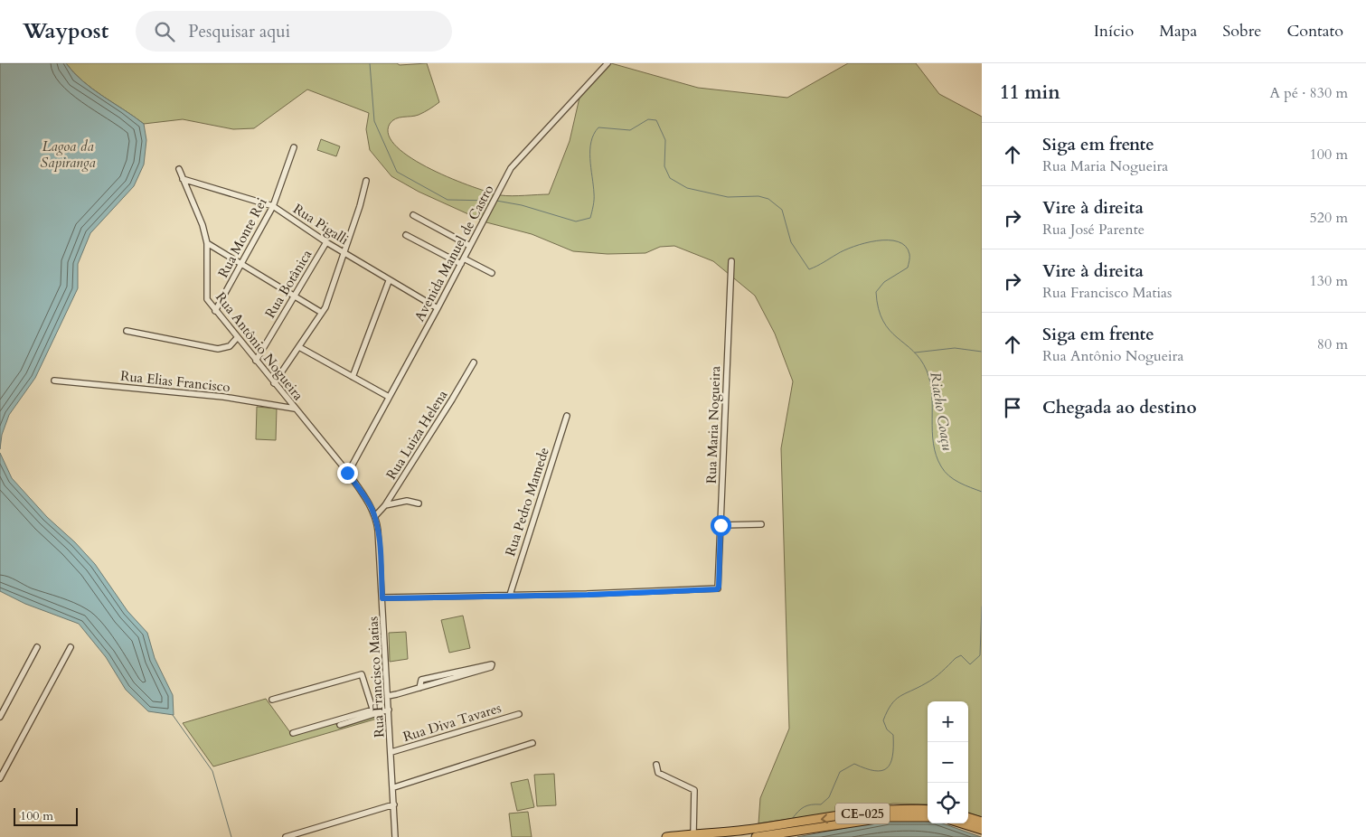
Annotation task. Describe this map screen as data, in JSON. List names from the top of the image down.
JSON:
{
  "streets": {
    "highway": ["CE-025"],
    "street": [
      "Rua Pigalli",
      "Rua Monte Rei",
      "Avenida Manuel de Castro",
      "Rua Botânica",
      "Rua Antônio Nogueira",
      "Rua Elias Francisco",
      "Rua Maria Nogueira",
      "Rua Luiza Helena",
      "Rua Pedro Mamede",
      "Rua Francisco Matias",
      "Rua Diva Tavares"
    ]
  },
  "crossings": [
    ["Rua Pigalli", "Rua Monte Rei"],
    ["Rua Pigalli", "Avenida Manuel de Castro"],
    ["Rua Pigalli", "Rua Botânica"],
    ["Rua Pigalli", "Rua Antônio Nogueira"],
    ["Rua Monte Rei", "Rua Antônio Nogueira"],
    ["Avenida Manuel de Castro", "Rua Antônio Nogueira"],
    ["Rua Botânica", "Rua Antônio Nogueira"],
    ["Rua Antônio Nogueira", "Rua Elias Francisco"],
    ["Rua Antônio Nogueira", "Rua Luiza Helena"],
    ["Rua Antônio Nogueira", "Rua Francisco Matias"],
    ["Rua Maria Nogueira", "Rua Pedro Mamede"],
    ["Rua Luiza Helena", "Rua Francisco Matias"],
    ["Rua Francisco Matias", "Rua Diva Tavares"]
  ],
  "water": ["Lagoa da Sapiranga", "Riacho Coaçu"],
  "scale_bar": "100 m",
  "page": {
    "header": "Waypost",
    "search": "Pesquisar aqui",
    "nav": [
      "Início",
      "Mapa",
      "Sobre",
      "Contato"
    ],
    "heading": ["11 min", "A pé · 830 m"],
    "list": [
      ["Siga em frente", "Rua Maria Nogueira", "100 m"],
      ["Vire à direita", "Rua José Parente", "520 m"],
      ["Vire à direita", "Rua Francisco Matias", "130 m"],
      ["Siga em frente", "Rua Antônio Nogueira", "80 m"],
      "Chegada ao destino"
    ],
    "map_buttons": ["+", "−"],
    "scale": "100 m"
  }
}
